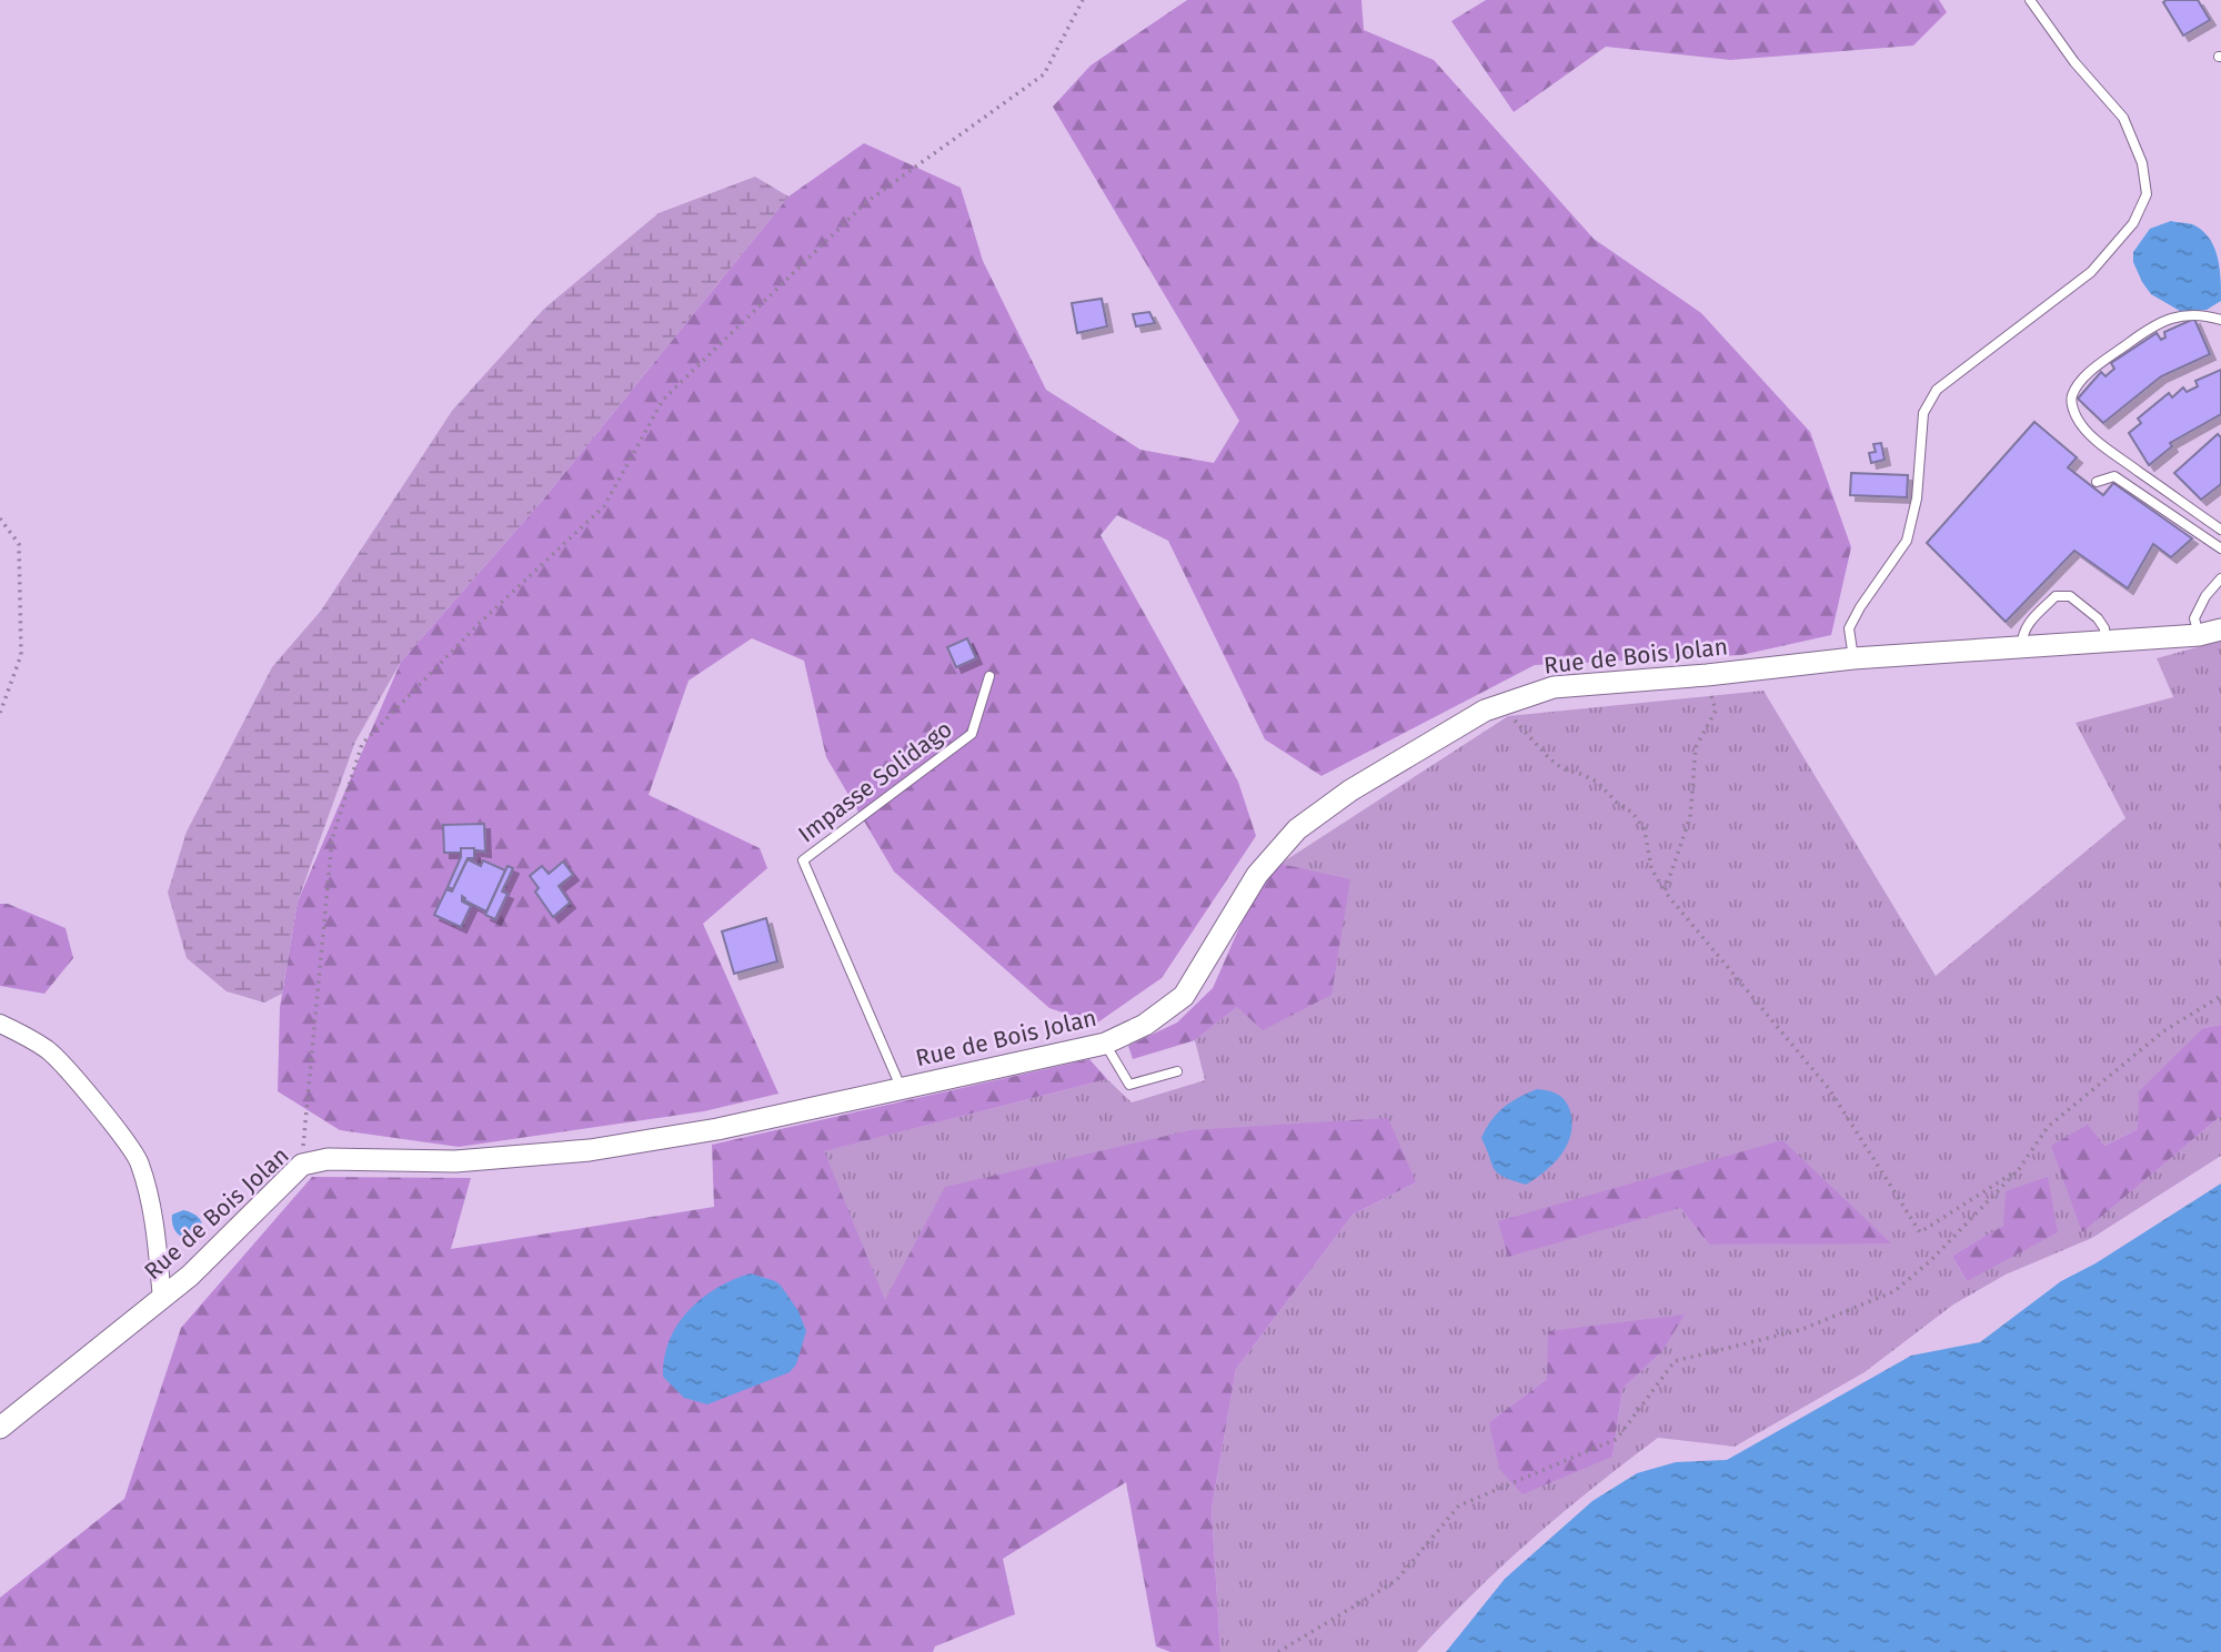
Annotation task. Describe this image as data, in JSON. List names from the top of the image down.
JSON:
{
  "streets": {
    "street": ["Rue de Bois Jolan"],
    "lane": ["Impasse Solidago"]
  },
  "crossings": [
    ["Rue de Bois Jolan", "Impasse Solidago"]
  ]
}
